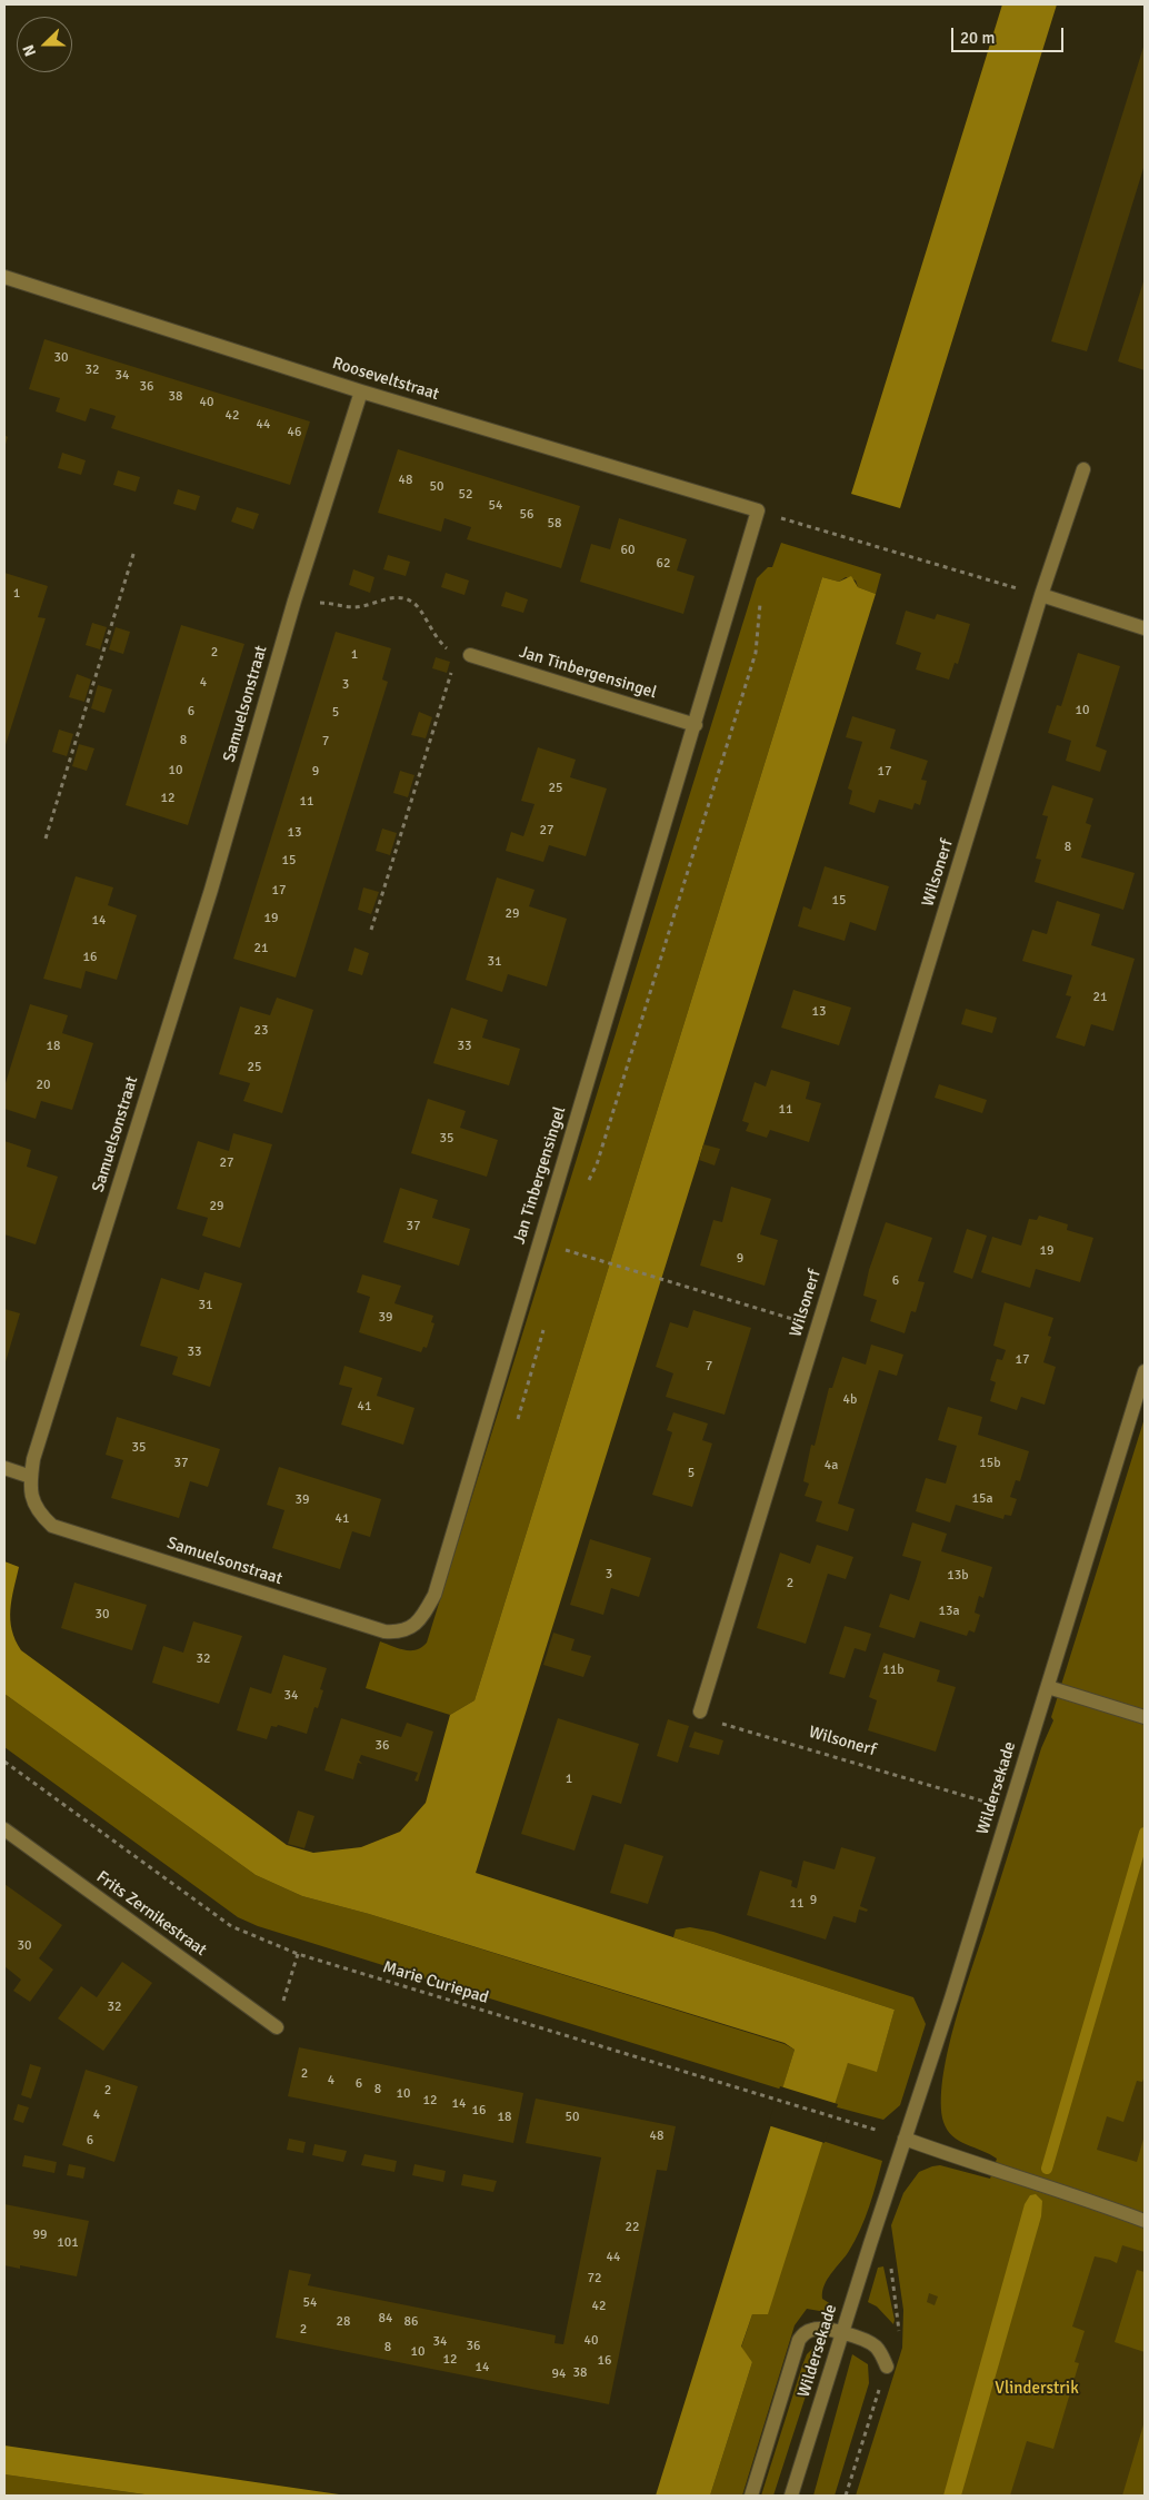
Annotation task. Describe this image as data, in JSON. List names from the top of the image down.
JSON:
{
  "streets": {
    "street": [
      "Rooseveltstraat",
      "Jan Tinbergensingel",
      "Samuelsonstraat",
      "Wilsonerf",
      "Wildersekade",
      "Frits Zernikestraat"
    ],
    "path": ["Marie Curiepad"]
  },
  "crossings": [
    ["Rooseveltstraat", "Jan Tinbergensingel"],
    ["Rooseveltstraat", "Samuelsonstraat"],
    ["Jan Tinbergensingel", "Samuelsonstraat"],
    ["Wilsonerf", "Wildersekade"],
    ["Wildersekade", "Marie Curiepad"]
  ],
  "parks": ["Vlinderstrik"],
  "house_numbers": [
    "30",
    "32",
    "34",
    "36",
    "38",
    "40",
    "42",
    "44",
    "46",
    "48",
    "50",
    "52",
    "54",
    "56",
    "58",
    "60",
    "62",
    "1",
    "2",
    "1",
    "4",
    "3",
    "10",
    "6",
    "5",
    "8",
    "7",
    "10",
    "9",
    "17",
    "25",
    "12",
    "11",
    "27",
    "13",
    "8",
    "15",
    "17",
    "15",
    "29",
    "19",
    "14",
    "21",
    "16",
    "31",
    "21",
    "13",
    "23",
    "18",
    "33",
    "25",
    "20",
    "11",
    "35",
    "27",
    "29",
    "37",
    "19",
    "9",
    "6",
    "31",
    "39",
    "33",
    "17",
    "7",
    "4b",
    "41",
    "35",
    "37",
    "15b",
    "4a",
    "5",
    "15a",
    "39",
    "41",
    "3",
    "13b",
    "2",
    "13a",
    "30",
    "32",
    "11b",
    "34",
    "36",
    "1",
    "9",
    "11",
    "30",
    "32",
    "2",
    "4",
    "6",
    "8",
    "2",
    "10",
    "12",
    "14",
    "16",
    "4",
    "18",
    "50",
    "48",
    "6",
    "22",
    "99",
    "101",
    "44",
    "72",
    "54",
    "42",
    "84",
    "28",
    "86",
    "2",
    "40",
    "34",
    "36",
    "8",
    "10",
    "12",
    "16",
    "14",
    "38",
    "94"
  ],
  "scale_bar": "20 m",
  "north": "left"
}
